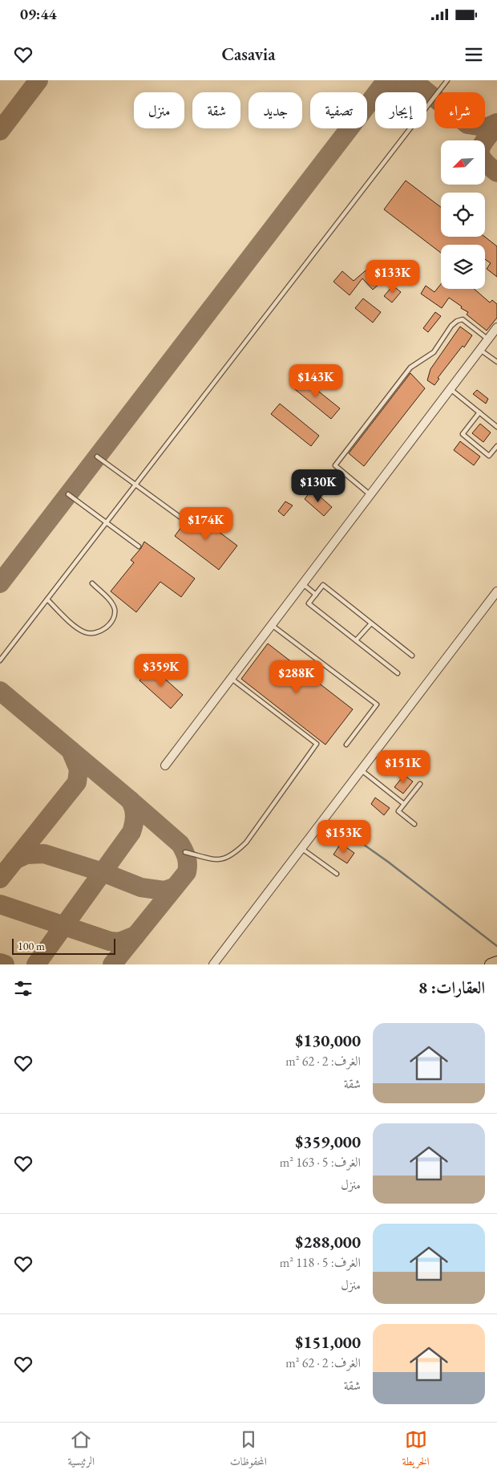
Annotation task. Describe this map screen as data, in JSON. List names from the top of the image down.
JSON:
{
  "scale_bar": "100 m",
  "north": "bottom left",
  "page": {
    "status": "09:44",
    "header": "Casavia",
    "chip": [
      "شراء",
      "إيجار",
      "تصفية",
      "جديد",
      "شقة",
      "منزل"
    ],
    "price": [
      "$133K",
      "$143K",
      "$130K",
      "$174K",
      "$359K",
      "$288K",
      "$151K",
      "$153K"
    ],
    "scale": "100 m",
    "heading": "العقارات: 8",
    "list": [
      {
        "name": "$130,000",
        "note": "الغرف: 2 · 62 m² · شقة"
      },
      {
        "name": "$359,000",
        "note": "الغرف: 5 · 163 m² · منزل"
      },
      {
        "name": "$288,000",
        "note": "الغرف: 5 · 118 m² · منزل"
      },
      {
        "name": "$151,000",
        "note": "الغرف: 2 · 62 m² · شقة"
      }
    ],
    "tabs": ["الخريطة", "المحفوظات", "الرئيسية"]
  }
}
